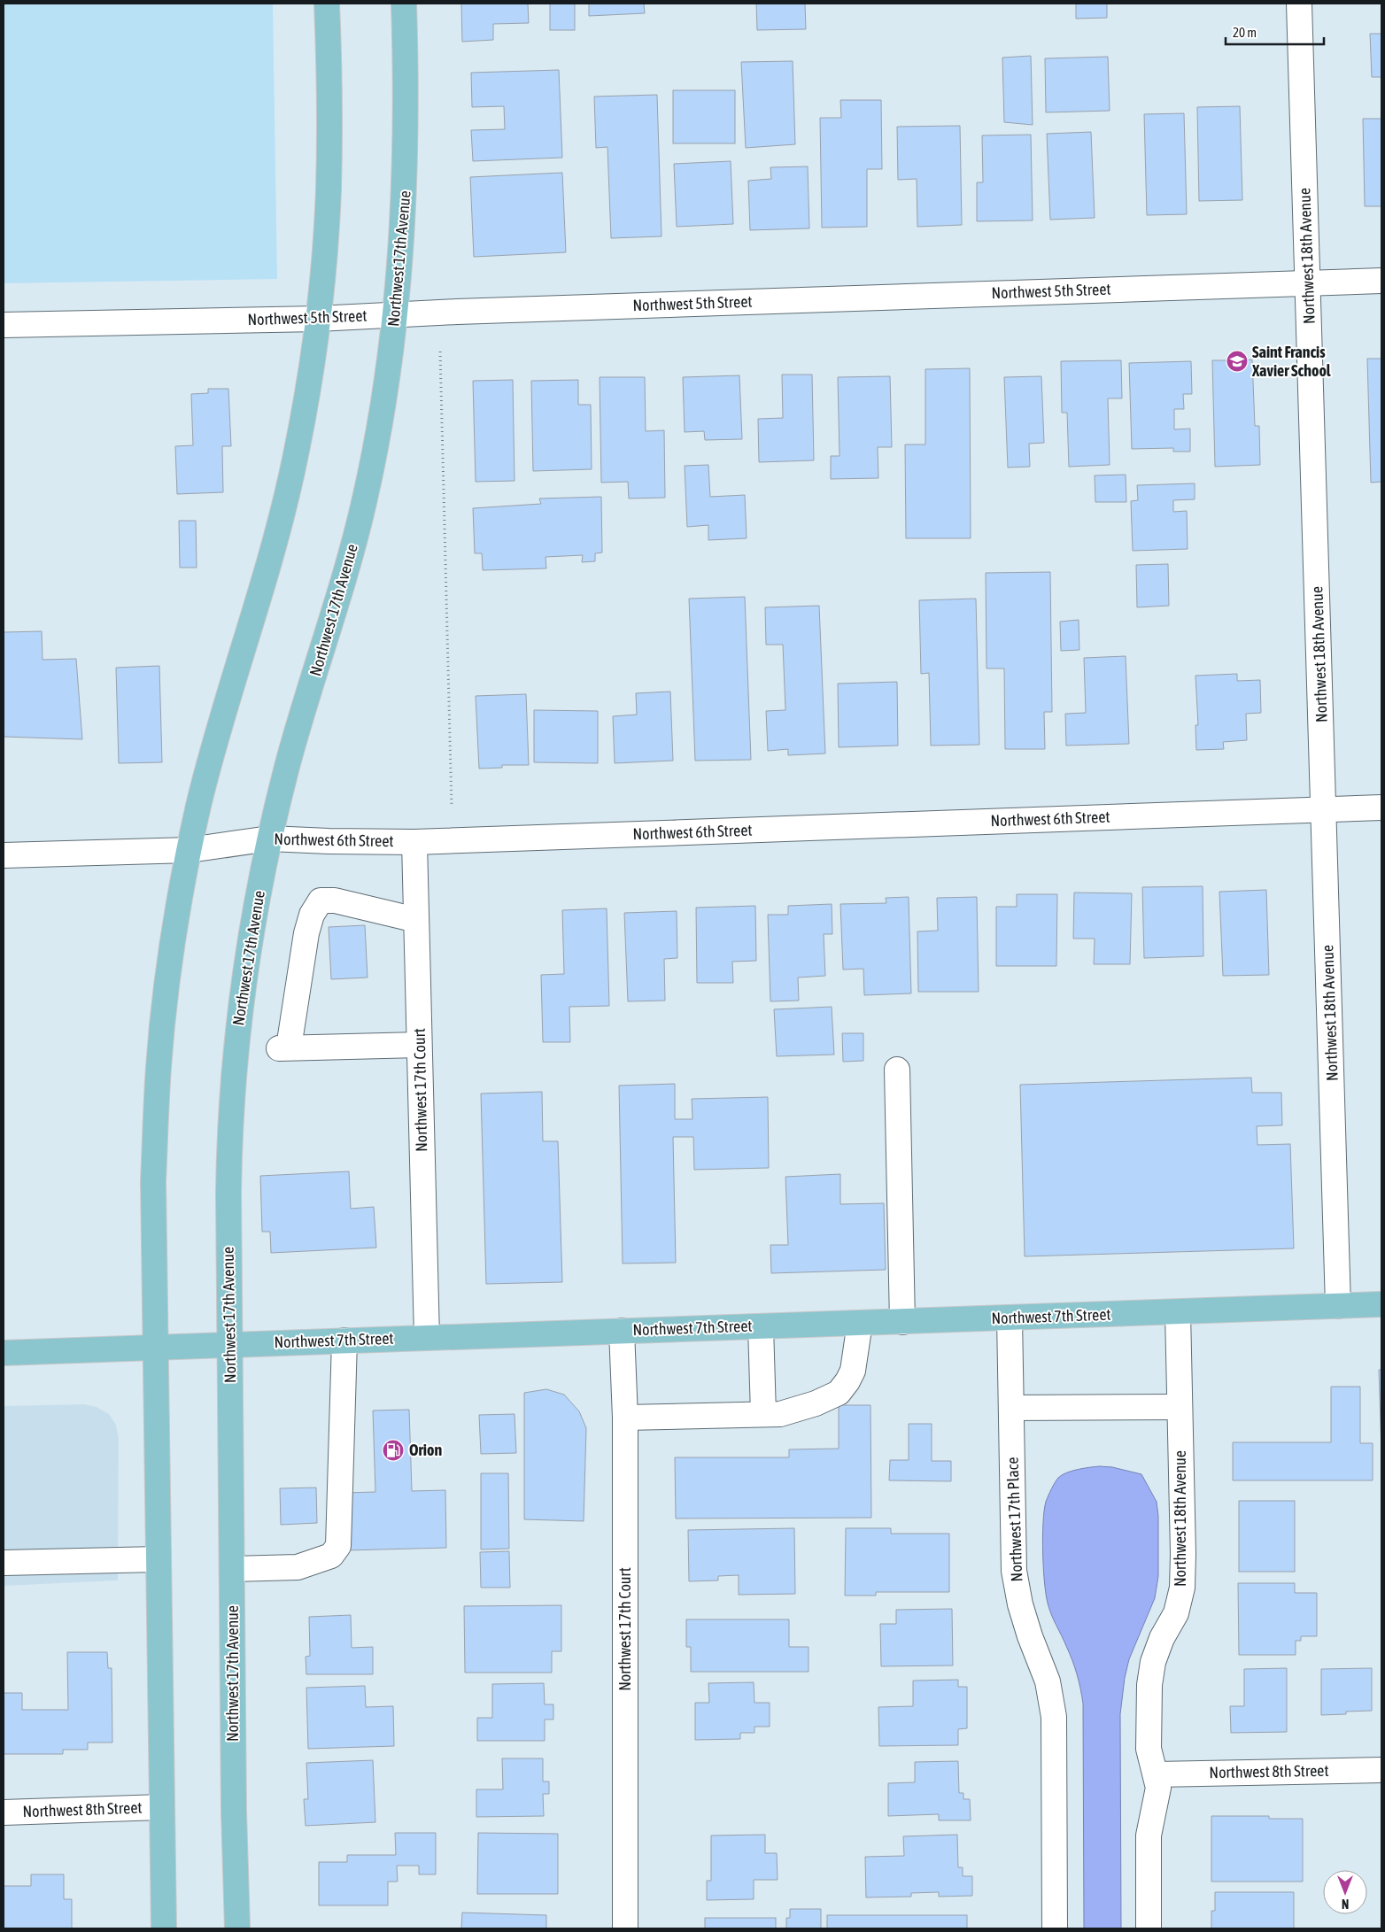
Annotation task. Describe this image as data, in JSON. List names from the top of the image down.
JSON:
{
  "streets": {
    "main road": ["Northwest 17th Avenue", "Northwest 7th Street"],
    "street": [
      "Northwest 18th Avenue",
      "Northwest 5th Street",
      "Northwest 6th Street",
      "Northwest 17th Court",
      "Northwest 17th Place",
      "Northwest 8th Street"
    ]
  },
  "crossings": [
    ["Northwest 18th Avenue", "Northwest 5th Street"],
    ["Northwest 18th Avenue", "Northwest 6th Street"],
    ["Northwest 18th Avenue", "Northwest 7th Street"],
    ["Northwest 18th Avenue", "Northwest 8th Street"],
    ["Northwest 17th Avenue", "Northwest 5th Street"],
    ["Northwest 17th Avenue", "Northwest 6th Street"],
    ["Northwest 17th Avenue", "Northwest 7th Street"],
    ["Northwest 6th Street", "Northwest 17th Court"],
    ["Northwest 17th Court", "Northwest 7th Street"],
    ["Northwest 7th Street", "Northwest 17th Place"]
  ],
  "places": {
    "school or university": ["Saint Francis Xavier School"],
    "fuel station": ["Orion"]
  },
  "scale_bar": "20 m",
  "north": "bottom"
}
